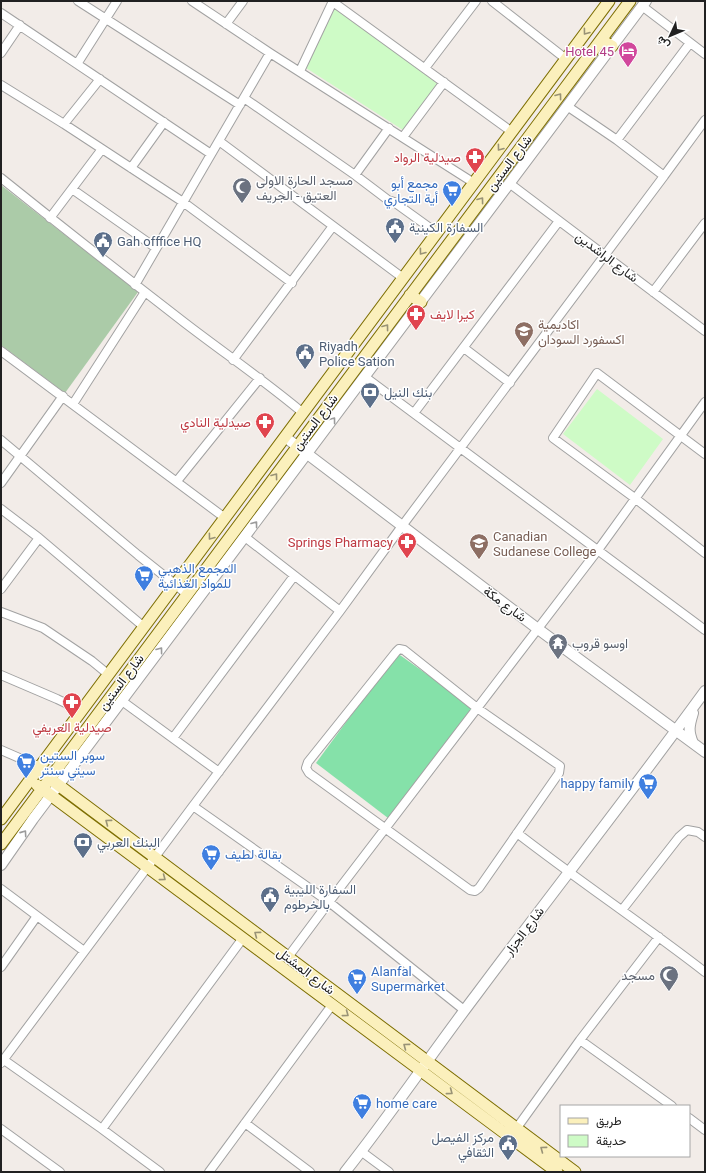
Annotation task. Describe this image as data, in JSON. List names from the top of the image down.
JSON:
{
  "streets": {
    "main road": ["شارع الستين", "شارع المشتل"],
    "street": ["شارع الراشدين", "شارع مكة", "شارع الجزار"]
  },
  "crossings": [
    ["شارع الستين", "شارع مكة"],
    ["شارع الستين", "شارع المشتل"],
    ["شارع مكة", "شارع الجزار"],
    ["شارع الجزار", "شارع المشتل"]
  ],
  "places": {
    "hotel": ["Hotel 45"],
    "pharmacy": [
      "صيدلية الرواد",
      "كيرا لايف",
      "صيدلية النادي",
      "Springs Pharmacy",
      "صيدلية العريفي"
    ],
    "mosque": ["مسجد الحارة الاولى العتيق - الجريف", "مسجد"],
    "supermarket": [
      "مجمع أبو أية التجاري",
      "المجمع الذهبي للمواد الغذائية",
      "سوبر الستين سيتي سنتر",
      "happy family",
      "بقالة لطيف",
      "Alanfal Supermarket",
      "home care"
    ],
    "public building": [
      "السفارة الكينية",
      "Gah offfice HQ",
      "Riyadh Police Sation",
      "السفارة الليبية بالخرطوم",
      "مركز الفيصل الثقافي"
    ],
    "school or university": ["اكاديمية اكسفورد السودان", "Canadian Sudanese College"],
    "bank": ["بنك النيل", "البنك العربي"],
    "temple": ["اوسو قروب"]
  },
  "legend": ["طريق", "حديقة"],
  "north": "bottom left"
}
